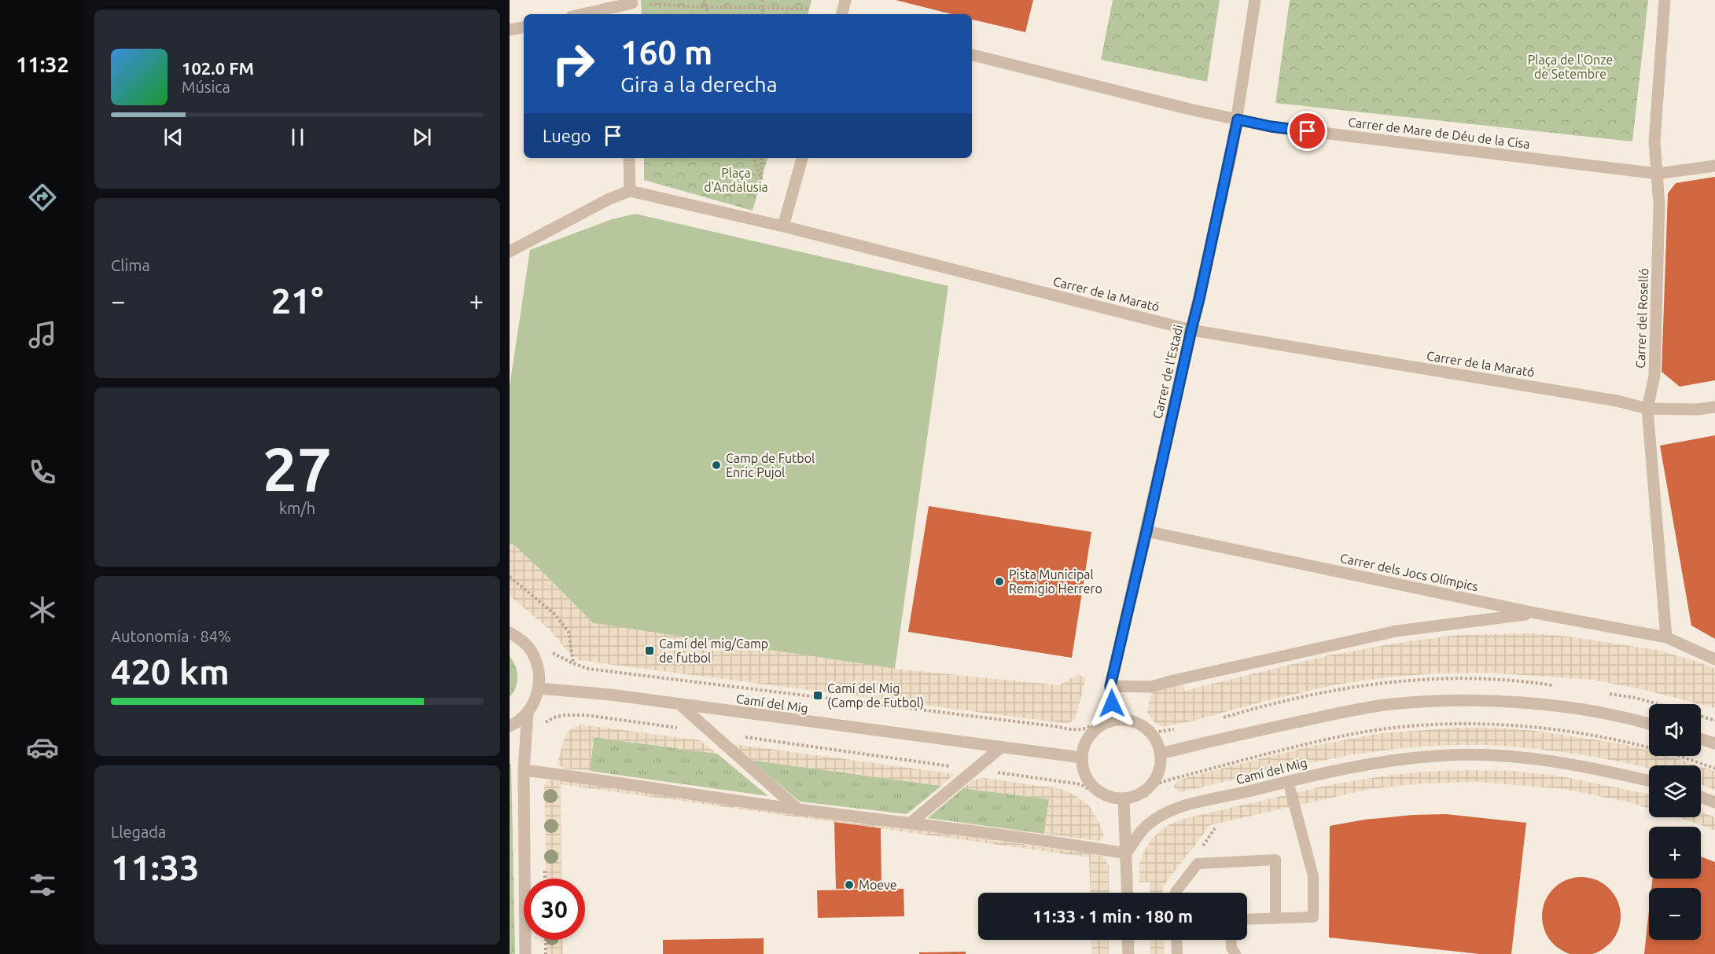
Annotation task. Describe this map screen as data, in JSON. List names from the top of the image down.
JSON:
{
  "streets": {
    "street": [
      "Carrer de Mare de Déu de la Cisa",
      "Carrer de la Marató",
      "Carrer del Roselló",
      "Carrer de l'Estadi",
      "Carrer dels Jocs Olímpics",
      "Camí del Mig"
    ]
  },
  "crossings": [
    ["Carrer de Mare de Déu de la Cisa", "Carrer del Roselló"],
    ["Carrer de Mare de Déu de la Cisa", "Carrer de l'Estadi"],
    ["Carrer de la Marató", "Carrer del Roselló"],
    ["Carrer de la Marató", "Carrer de l'Estadi"],
    ["Carrer del Roselló", "Carrer dels Jocs Olímpics"],
    ["Carrer de l'Estadi", "Carrer dels Jocs Olímpics"],
    ["Carrer de l'Estadi", "Camí del Mig"]
  ],
  "parks": ["Plaça de l'Onze de Setembre", "Plaça d'Andalusia"],
  "places": {
    "other": ["Camp de Futbol Enric Pujol", "Pista Municipal Remigio Herrero", "Moeve"],
    "transit": ["Camí del mig/Camp de futbol", "Camí del Mig (Camp de Futbol)"]
  },
  "page": {
    "tabs": "11:32",
    "turn": ["160 m", "Gira a la derecha"],
    "song": ["102.0 FM", "Música"],
    "then": "Luego",
    "tile": [
      "Clima",
      ["27", "km/h"],
      ["Autonomía · 84%", "420 km"],
      ["Llegada", "11:33"]
    ],
    "heat": ["−", "21°", "+"],
    "map_buttons": ["+", "−"],
    "limit": "30",
    "trip": "11:33 · 1 min · 180 m"
  }
}
